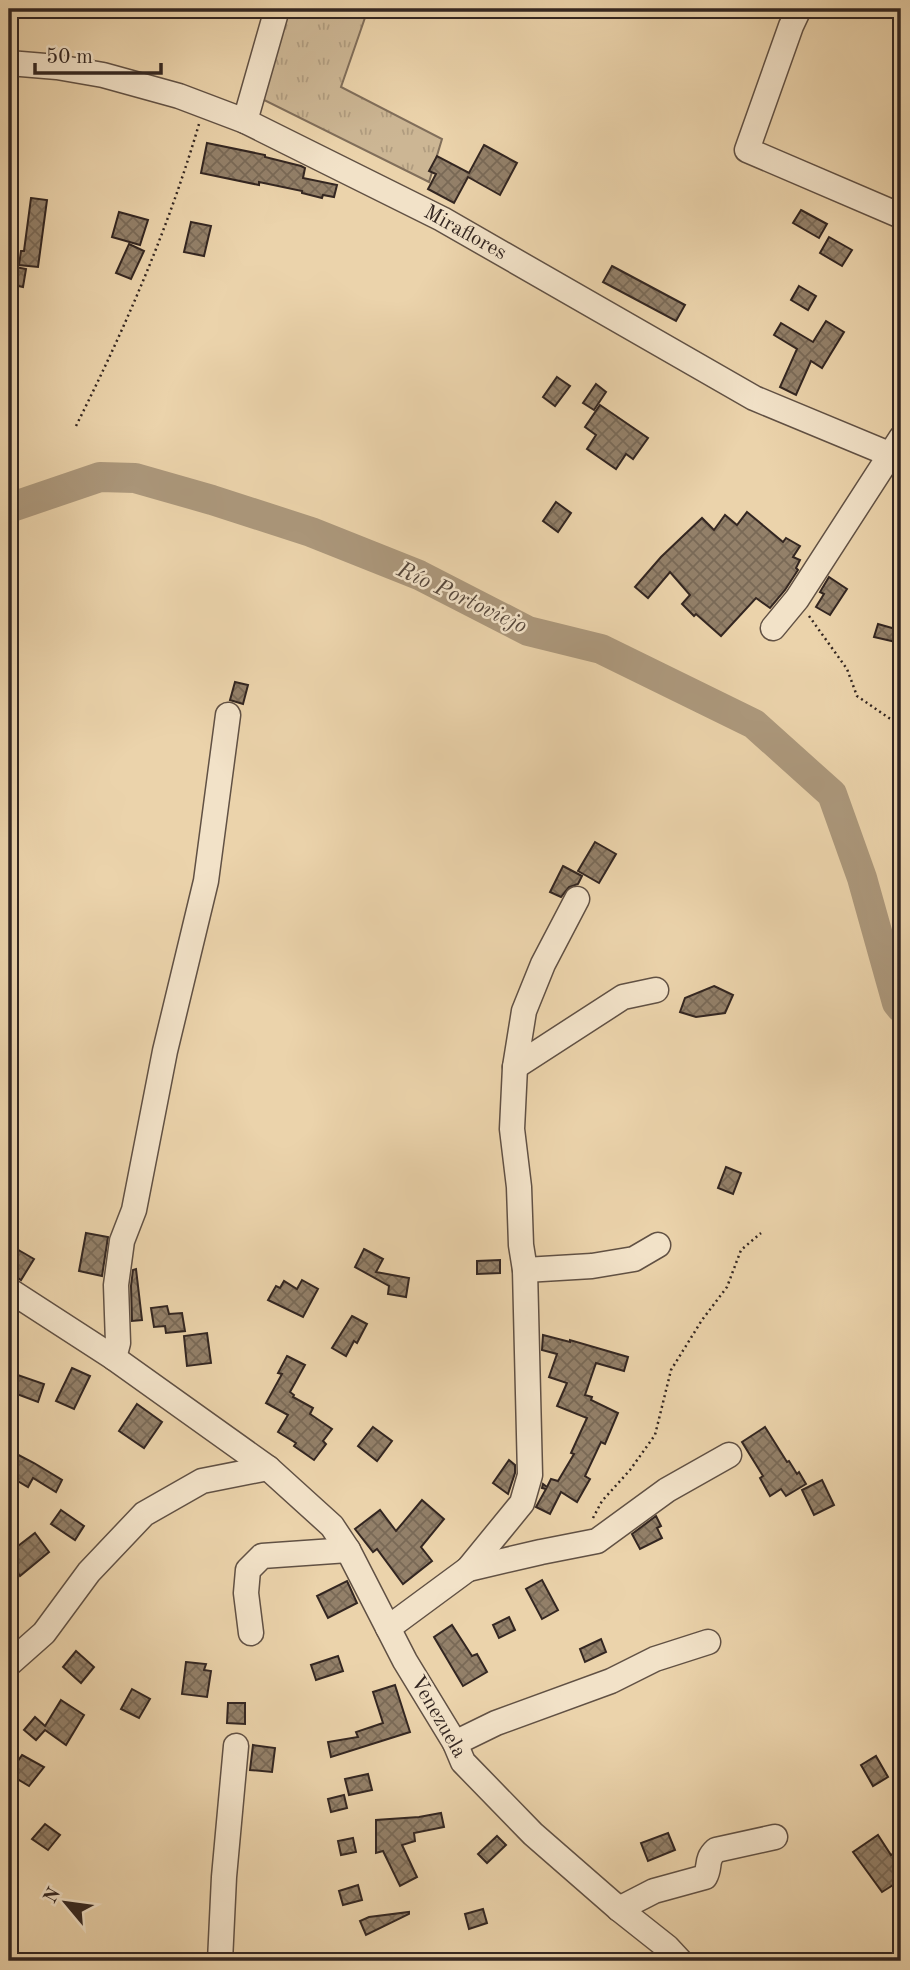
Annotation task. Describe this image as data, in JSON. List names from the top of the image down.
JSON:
{
  "streets": {
    "street": ["Miraflores", "Venezuela"]
  },
  "water": ["Río Portoviejo"],
  "scale_bar": "50 m",
  "north": "top left"
}
